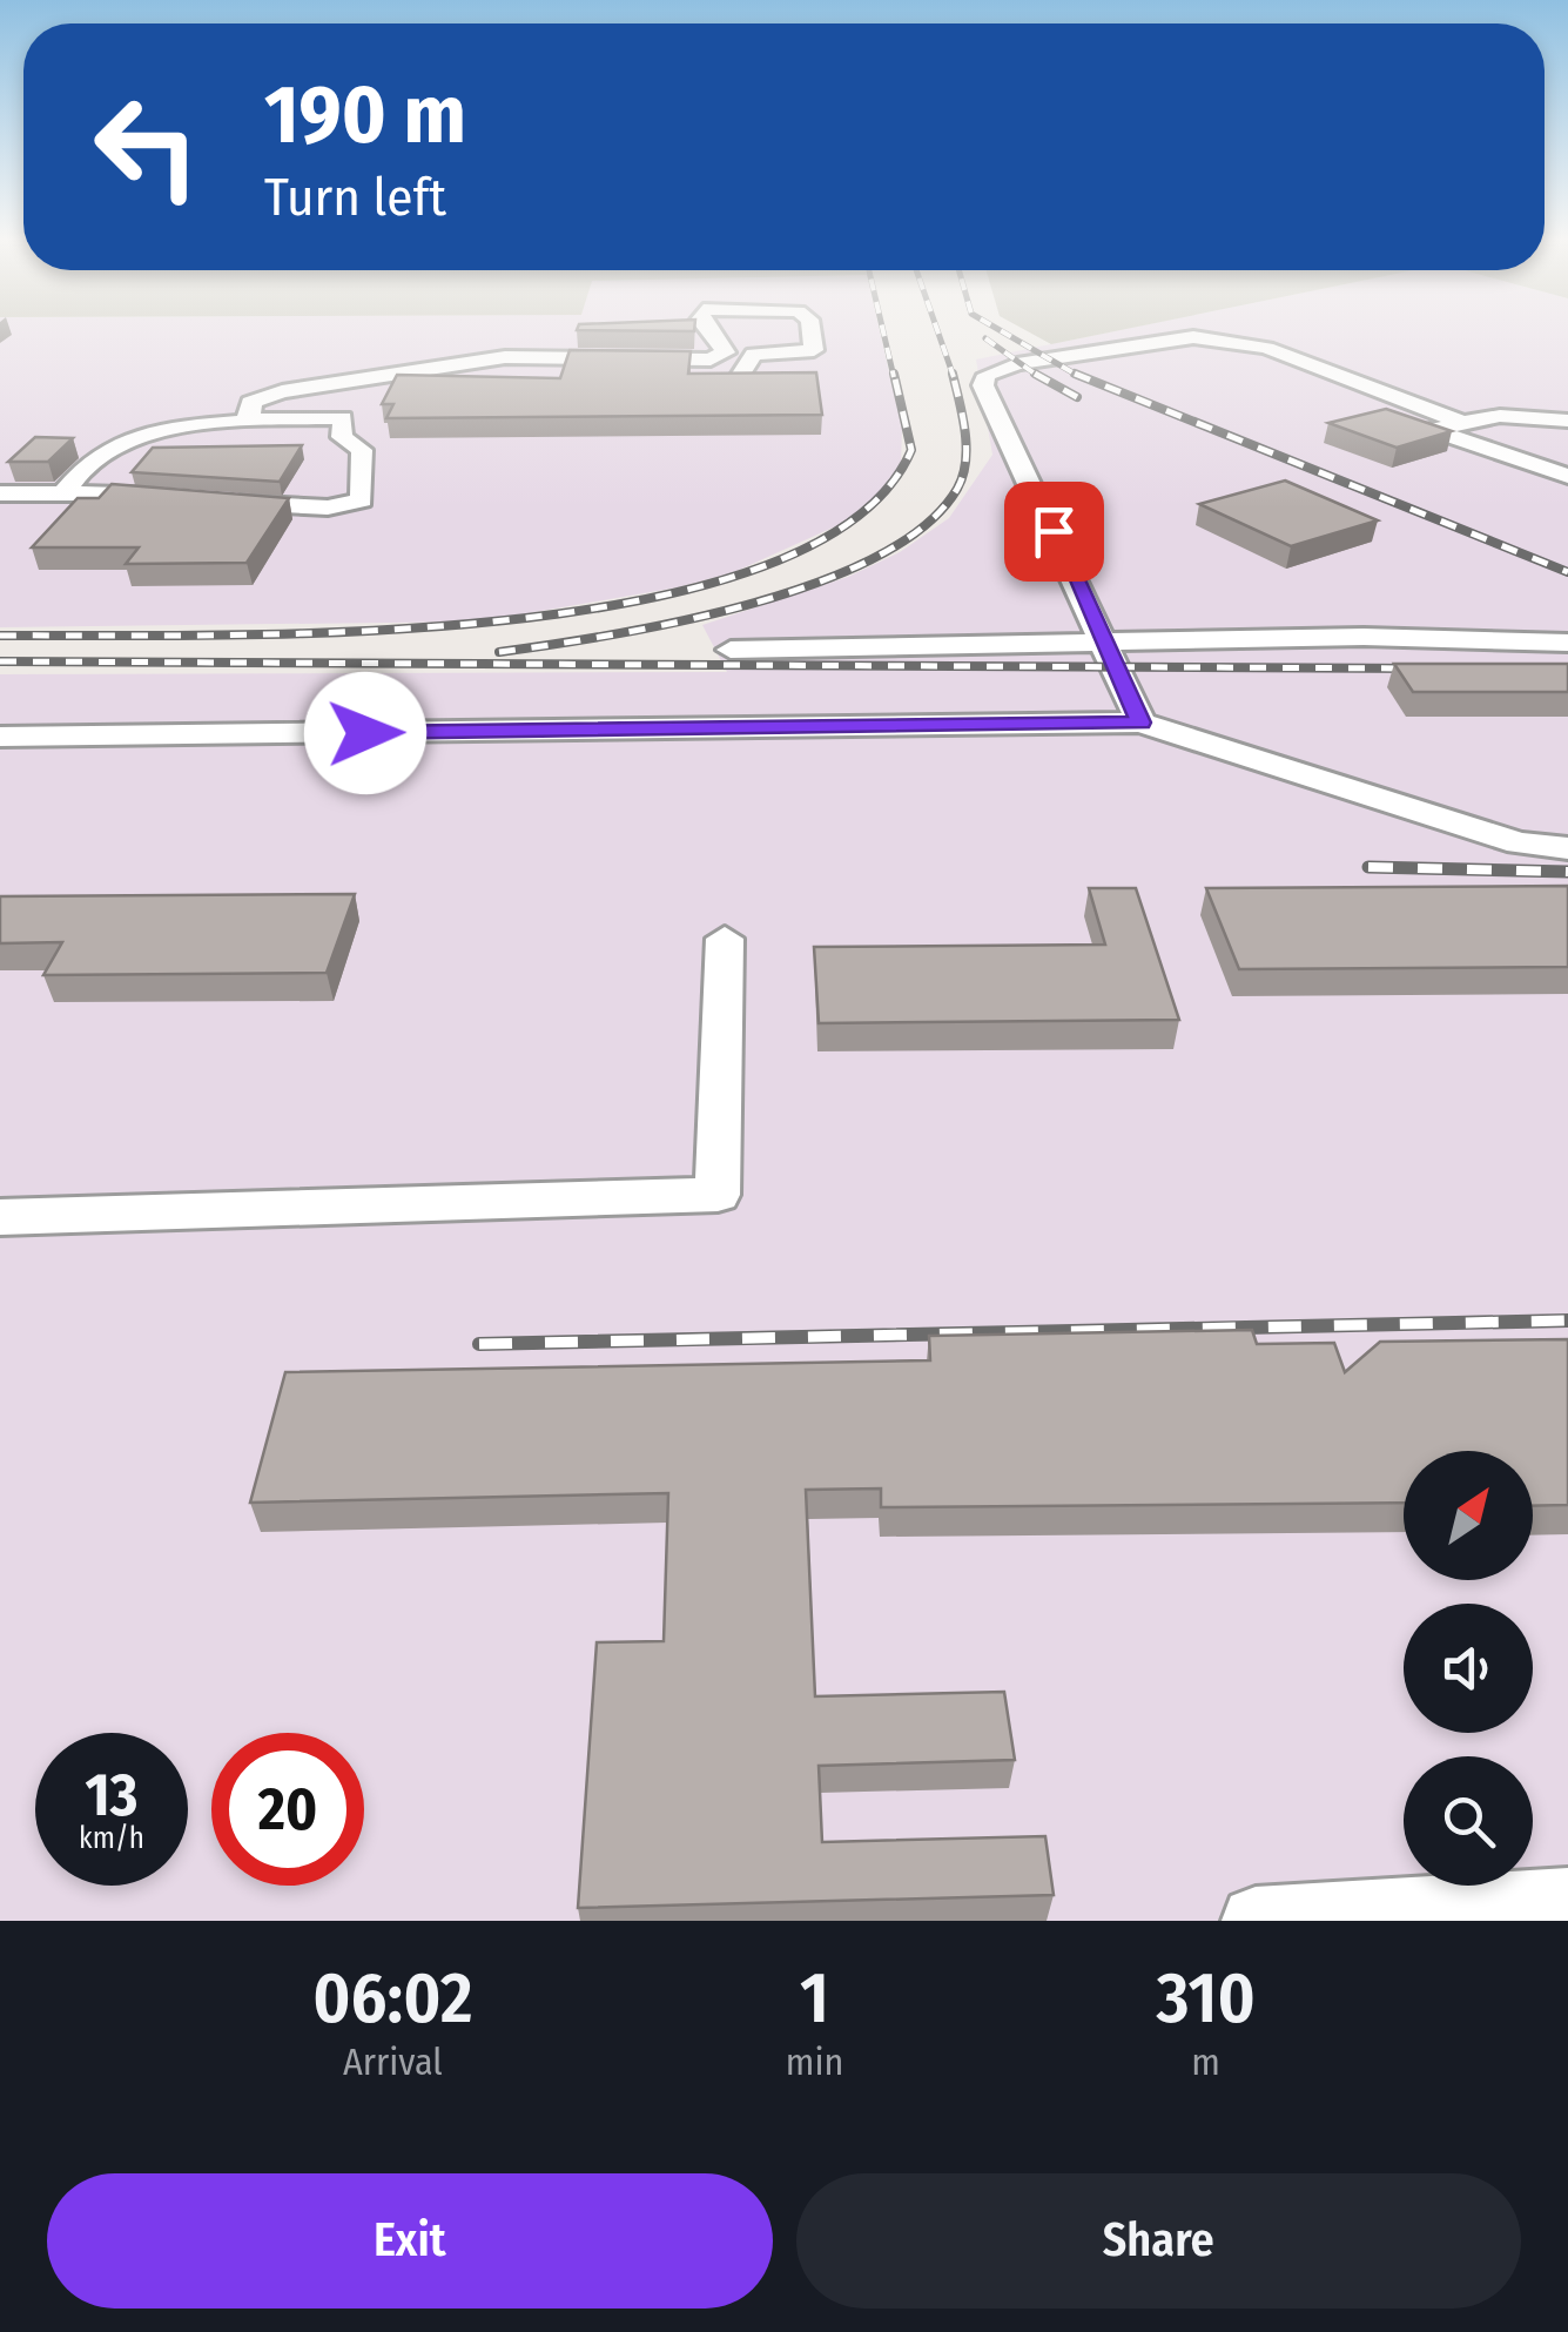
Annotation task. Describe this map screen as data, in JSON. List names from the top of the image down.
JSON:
{
  "north": "top right",
  "page": {
    "turn": ["190 m", "Turn left"],
    "speed": "13 km/h",
    "limit": "20",
    "eta": [
      "06:02",
      "Arrival",
      "1",
      "min",
      "310",
      "m"
    ],
    "buttons": ["Exit", "Share"]
  }
}
